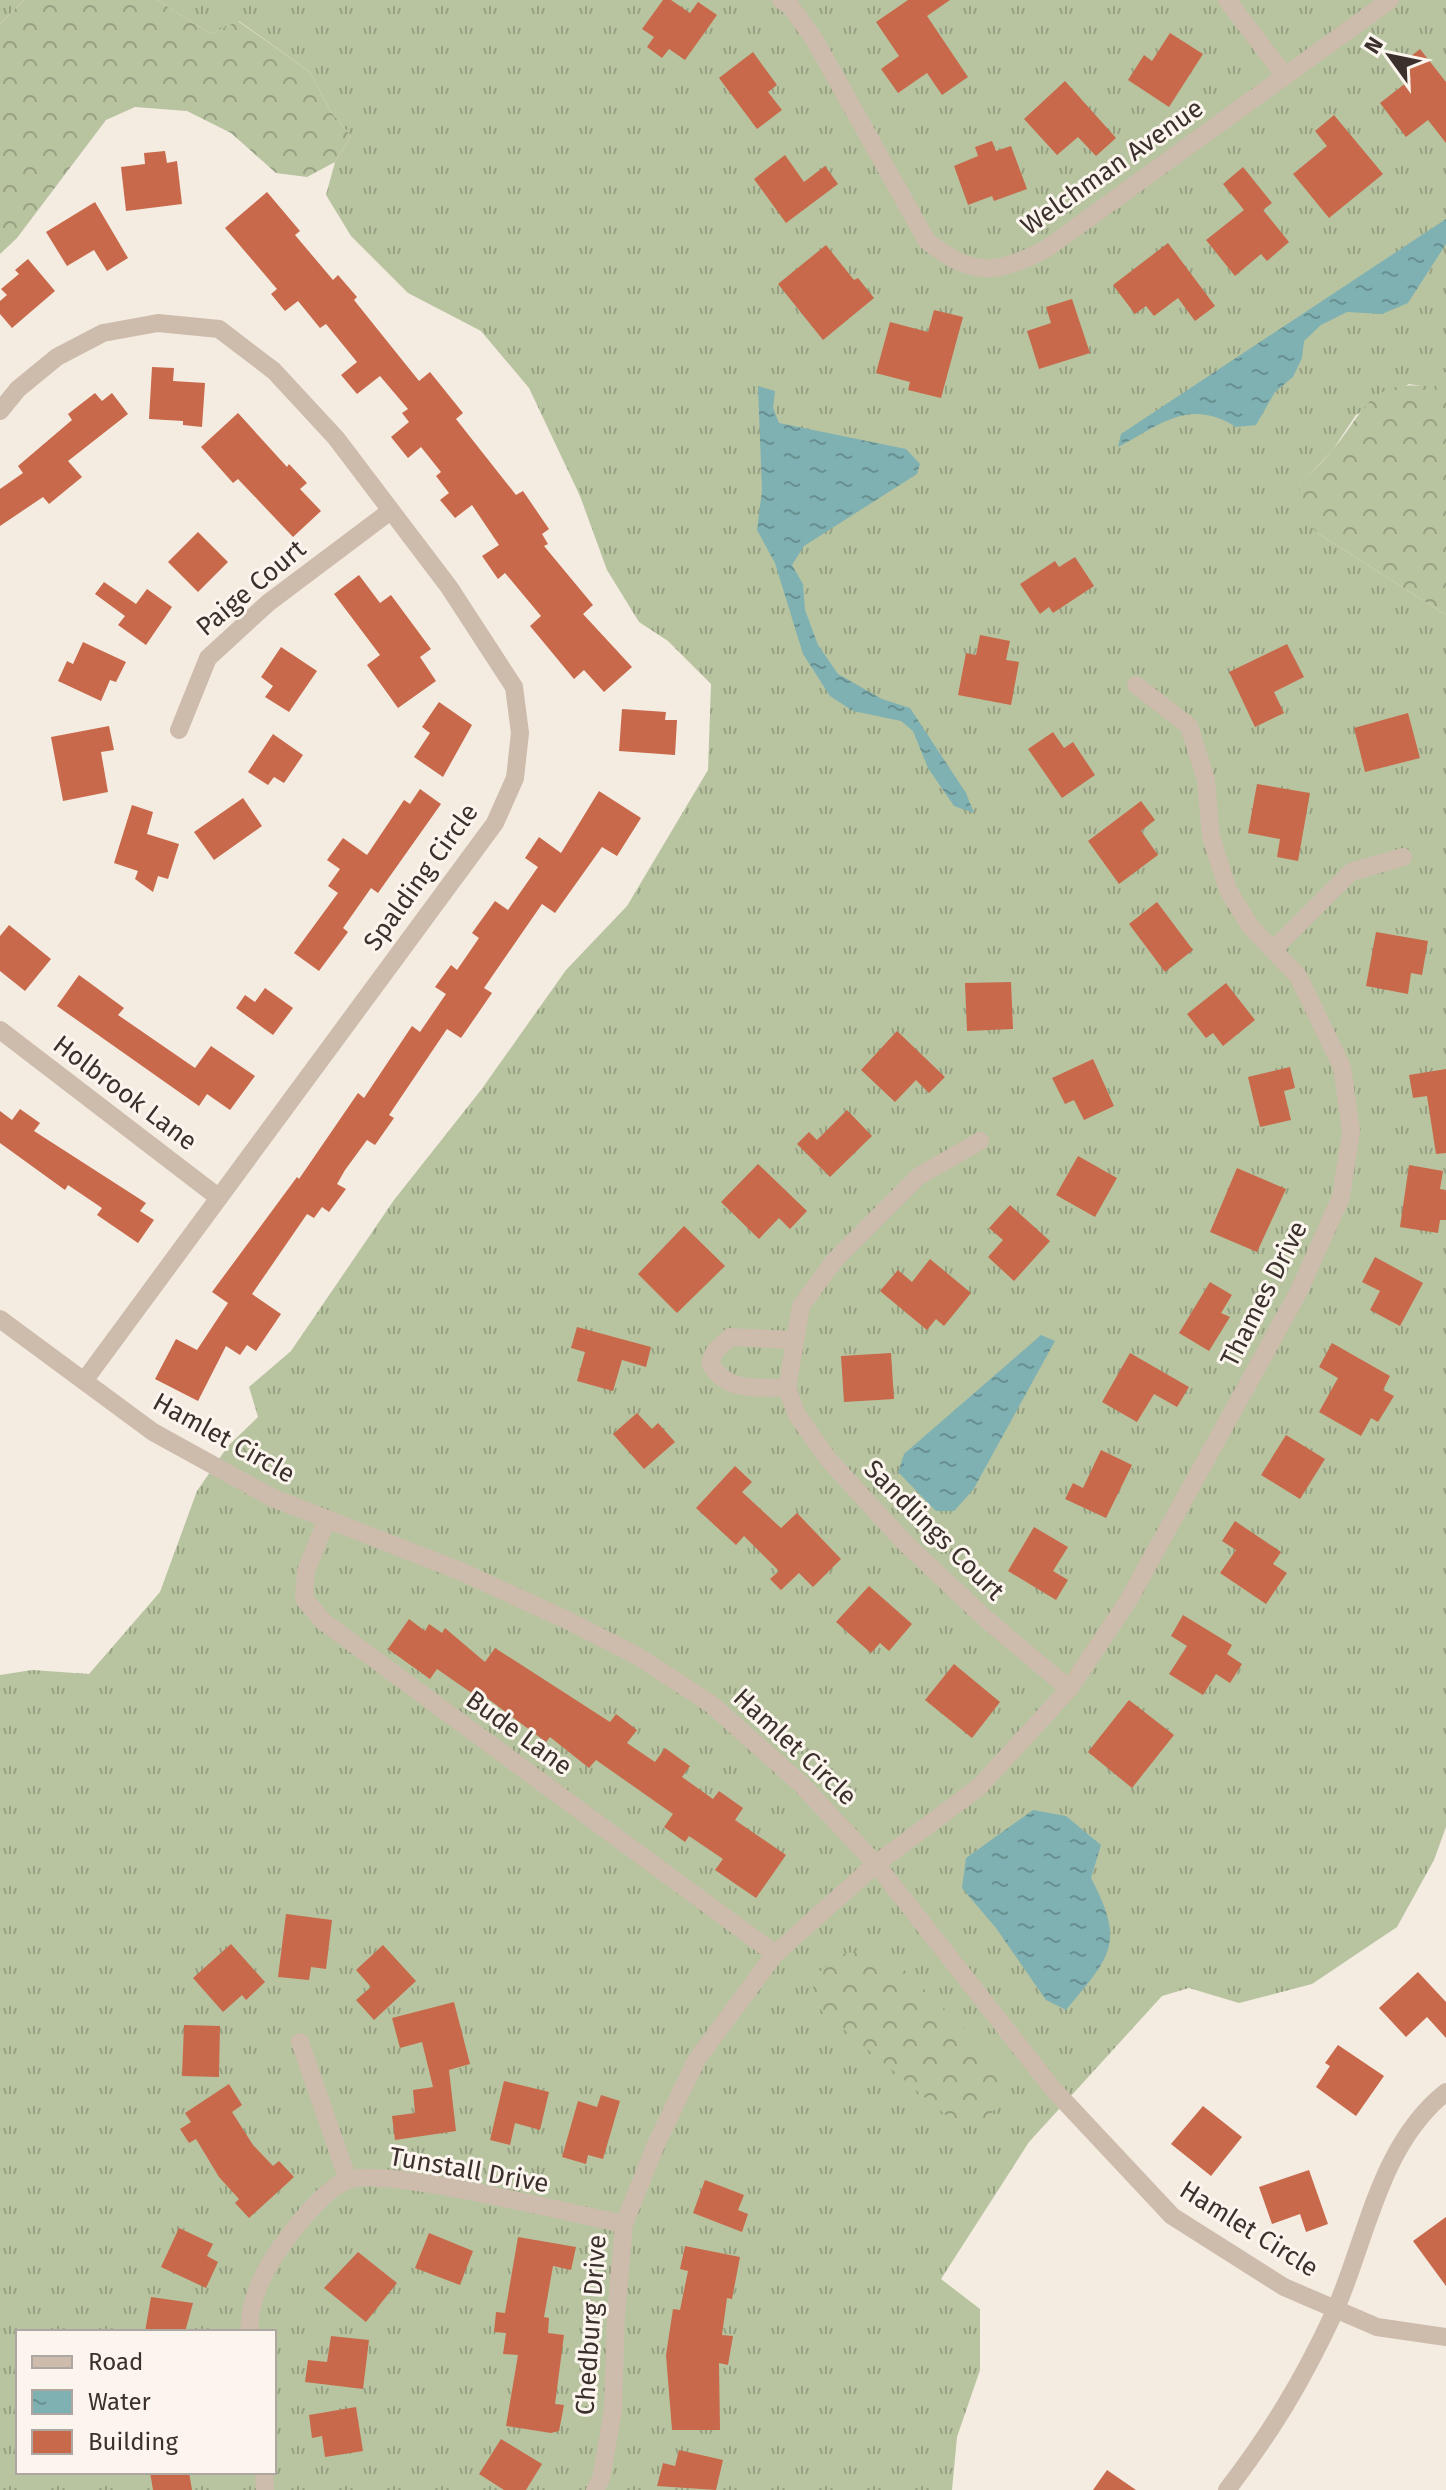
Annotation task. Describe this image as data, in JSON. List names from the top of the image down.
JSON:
{
  "streets": {
    "street": [
      "Welchman Avenue",
      "Paige Court",
      "Spalding Circle",
      "Holbrook Lane",
      "Thames Drive",
      "Hamlet Circle",
      "Sandlings Court",
      "Bude Lane",
      "Tunstall Drive",
      "Chedburg Drive"
    ]
  },
  "crossings": [
    ["Paige Court", "Spalding Circle"],
    ["Spalding Circle", "Holbrook Lane"],
    ["Spalding Circle", "Hamlet Circle"],
    ["Thames Drive", "Hamlet Circle"],
    ["Thames Drive", "Sandlings Court"],
    ["Thames Drive", "Chedburg Drive"],
    ["Hamlet Circle", "Bude Lane"],
    ["Hamlet Circle", "Chedburg Drive"],
    ["Bude Lane", "Chedburg Drive"],
    ["Tunstall Drive", "Chedburg Drive"]
  ],
  "legend": ["Road", "Water", "Building"],
  "north": "top left"
}
